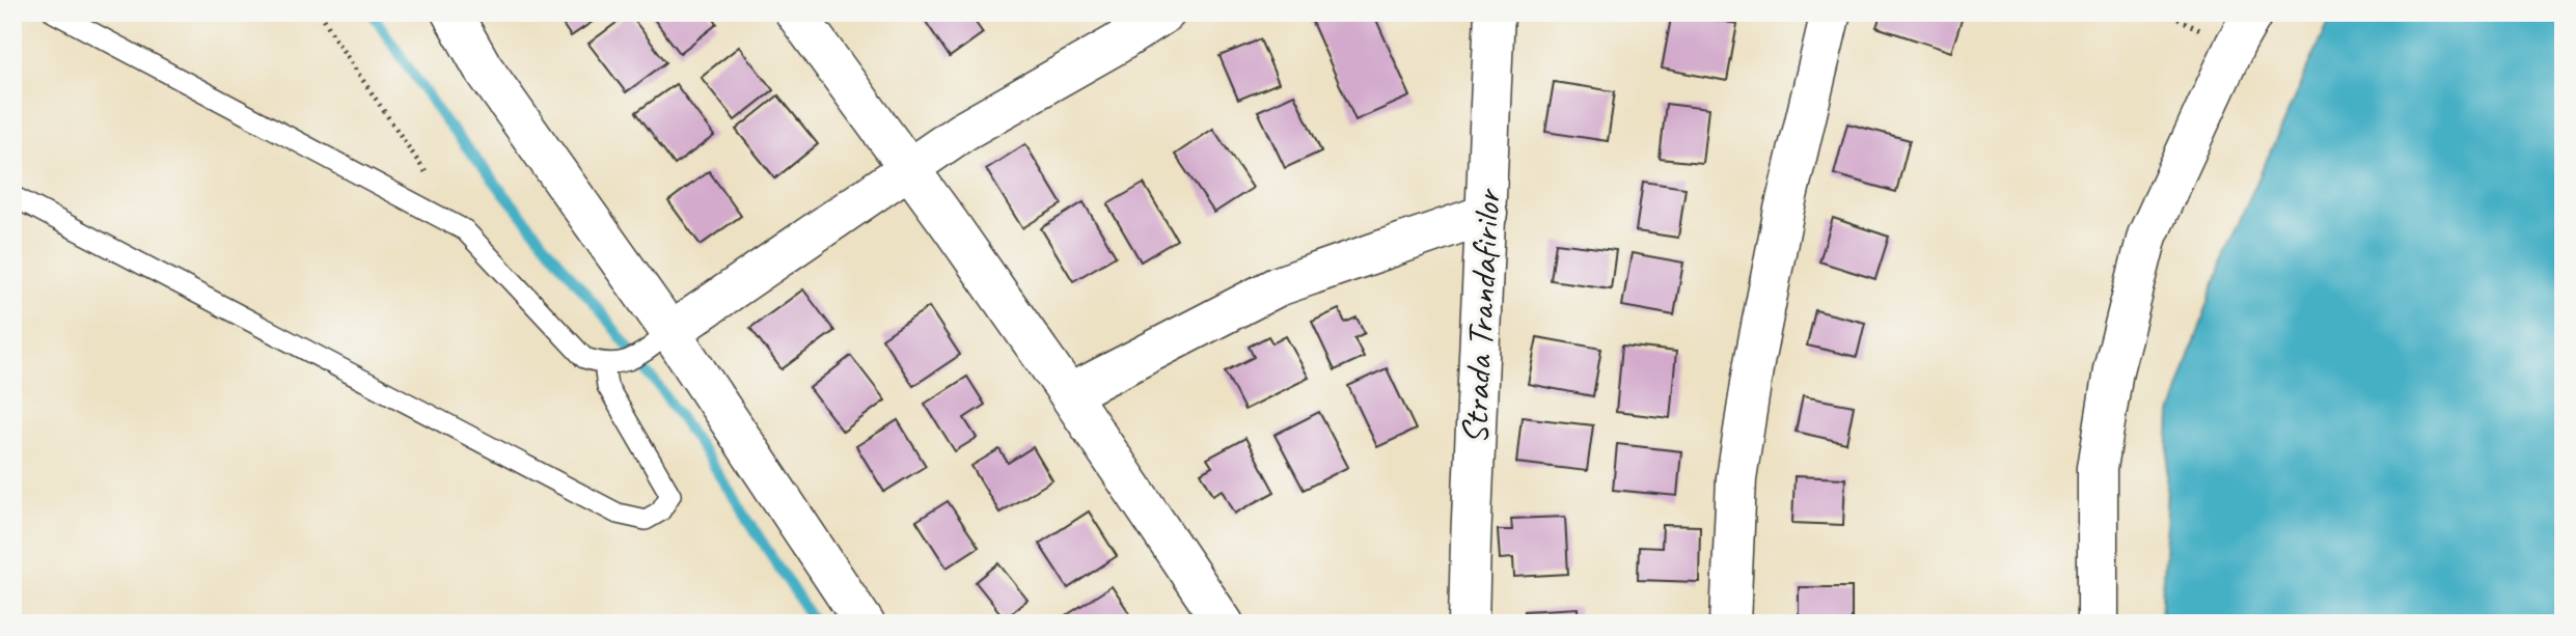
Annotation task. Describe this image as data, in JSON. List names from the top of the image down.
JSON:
{
  "streets": {
    "street": ["Strada Trandafirilor"]
  }
}
